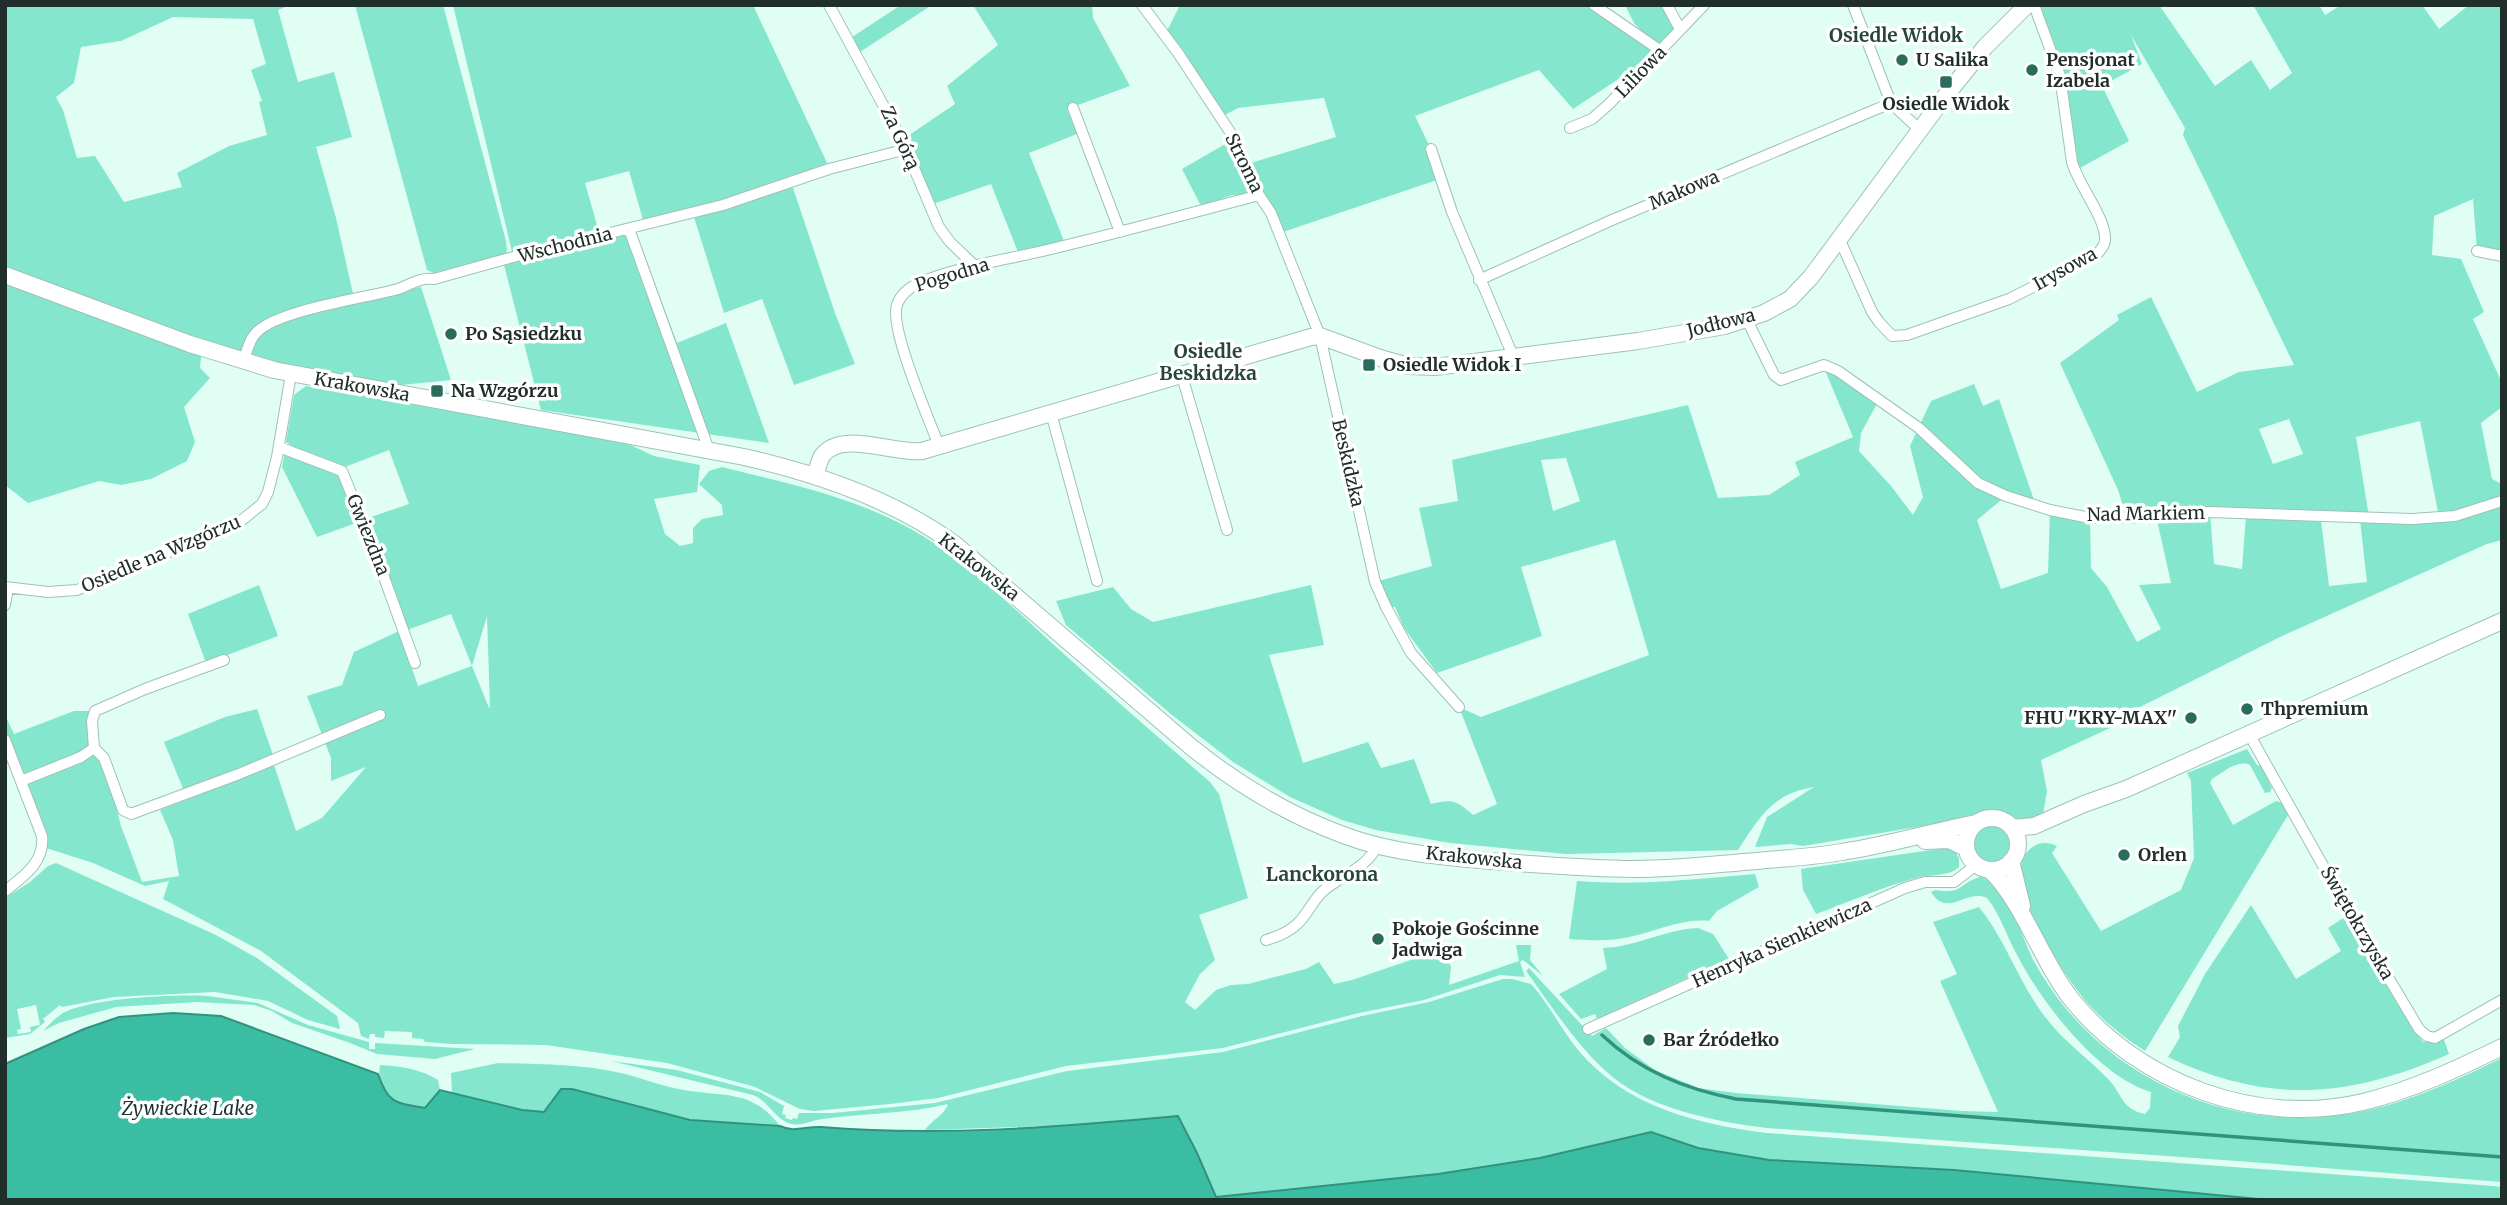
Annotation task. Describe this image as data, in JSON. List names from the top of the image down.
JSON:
{
  "streets": {
    "main road": ["Jodłowa", "Krakowska"],
    "street": [
      "Liliowa",
      "Za Górą",
      "Stroma",
      "Makowa",
      "Wschodnia",
      "Irysowa",
      "Pogodna",
      "Beskidzka",
      "Nad Markiem",
      "Gwiezdna",
      "Osiedle na Wzgórzu",
      "Świętokrzyska",
      "Henryka Sienkiewicza"
    ]
  },
  "crossings": [
    ["Za Górą", "Wschodnia"],
    ["Za Górą", "Pogodna"],
    ["Stroma", "Pogodna"],
    ["Stroma", "Jodłowa"],
    ["Stroma", "Beskidzka"],
    ["Wschodnia", "Krakowska"],
    ["Irysowa", "Jodłowa"],
    ["Jodłowa", "Beskidzka"],
    ["Jodłowa", "Nad Markiem"],
    ["Krakowska", "Osiedle na Wzgórzu"],
    ["Krakowska", "Henryka Sienkiewicza"],
    ["Gwiezdna", "Osiedle na Wzgórzu"]
  ],
  "districts": ["Osiedle Widok", "Osiedle Beskidzka", "Lanckorona"],
  "water": ["Żywieckie Lake"],
  "places": {
    "other": [
      "U Salika",
      "Pensjonat Izabela",
      "Po Sąsiedzku",
      "Thpremium",
      "FHU ''KRY-MAX''",
      "Orlen",
      "Pokoje Gościnne Jadwiga",
      "Bar Źródełko"
    ],
    "transit": ["Osiedle Widok", "Osiedle Widok I", "Na Wzgórzu"]
  }
}
